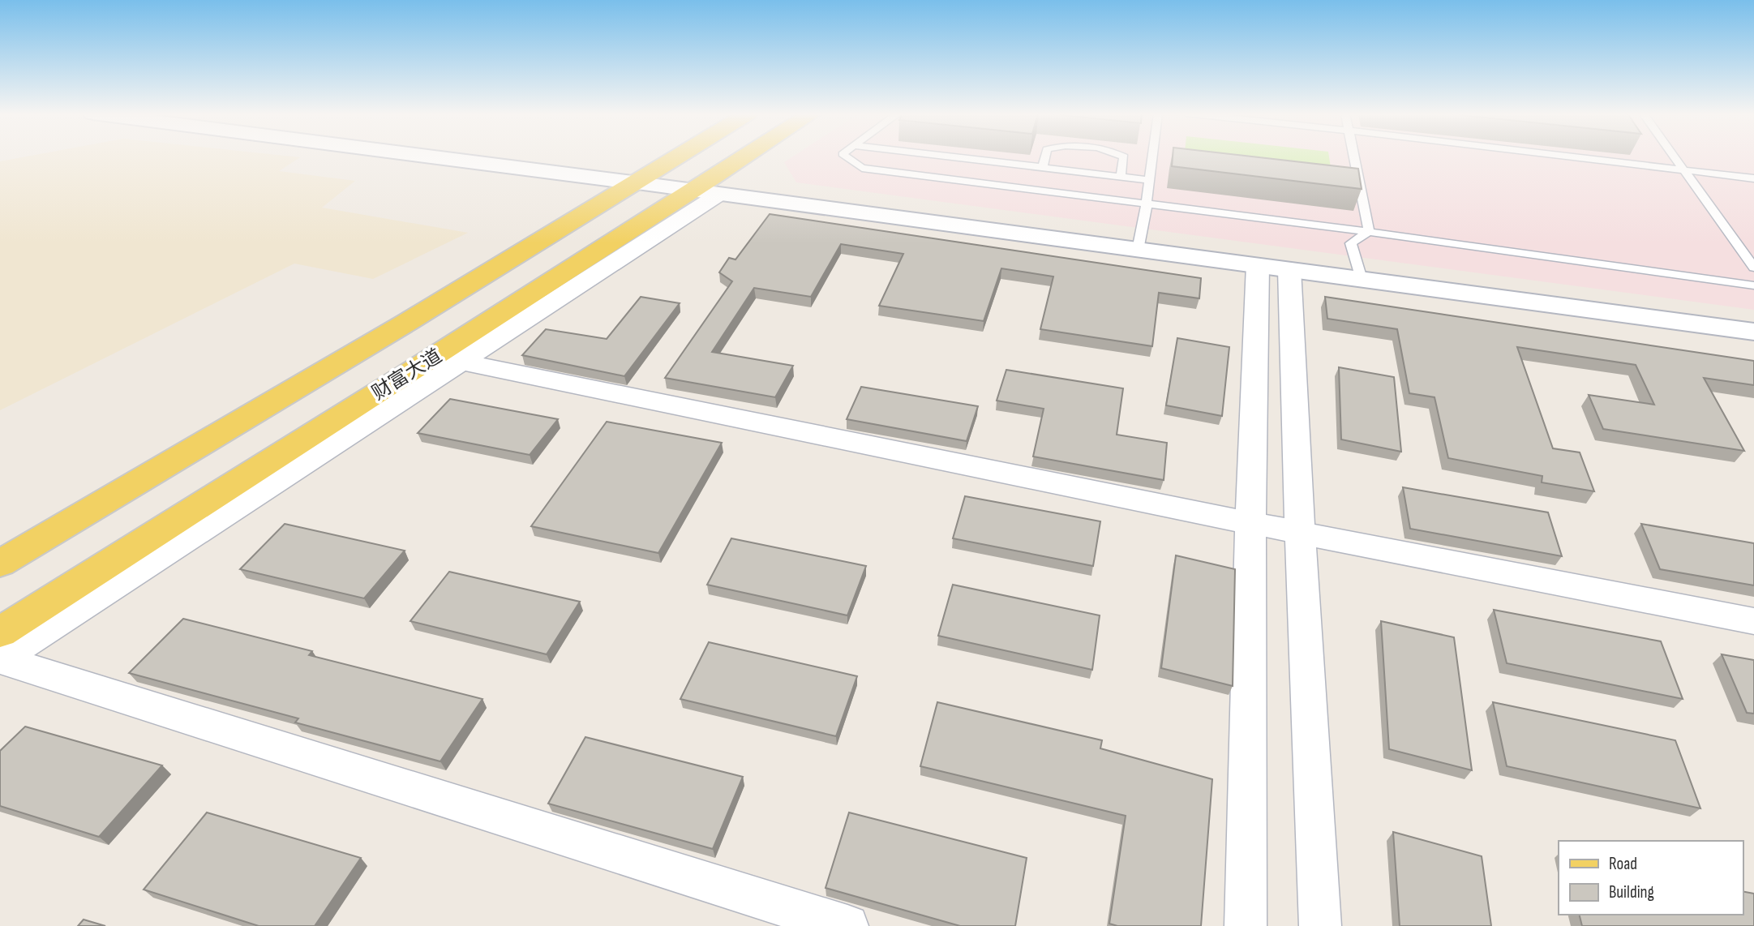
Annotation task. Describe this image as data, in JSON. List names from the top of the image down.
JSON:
{
  "streets": {
    "main road": ["财富大道"]
  },
  "legend": ["Road", "Building"]
}
